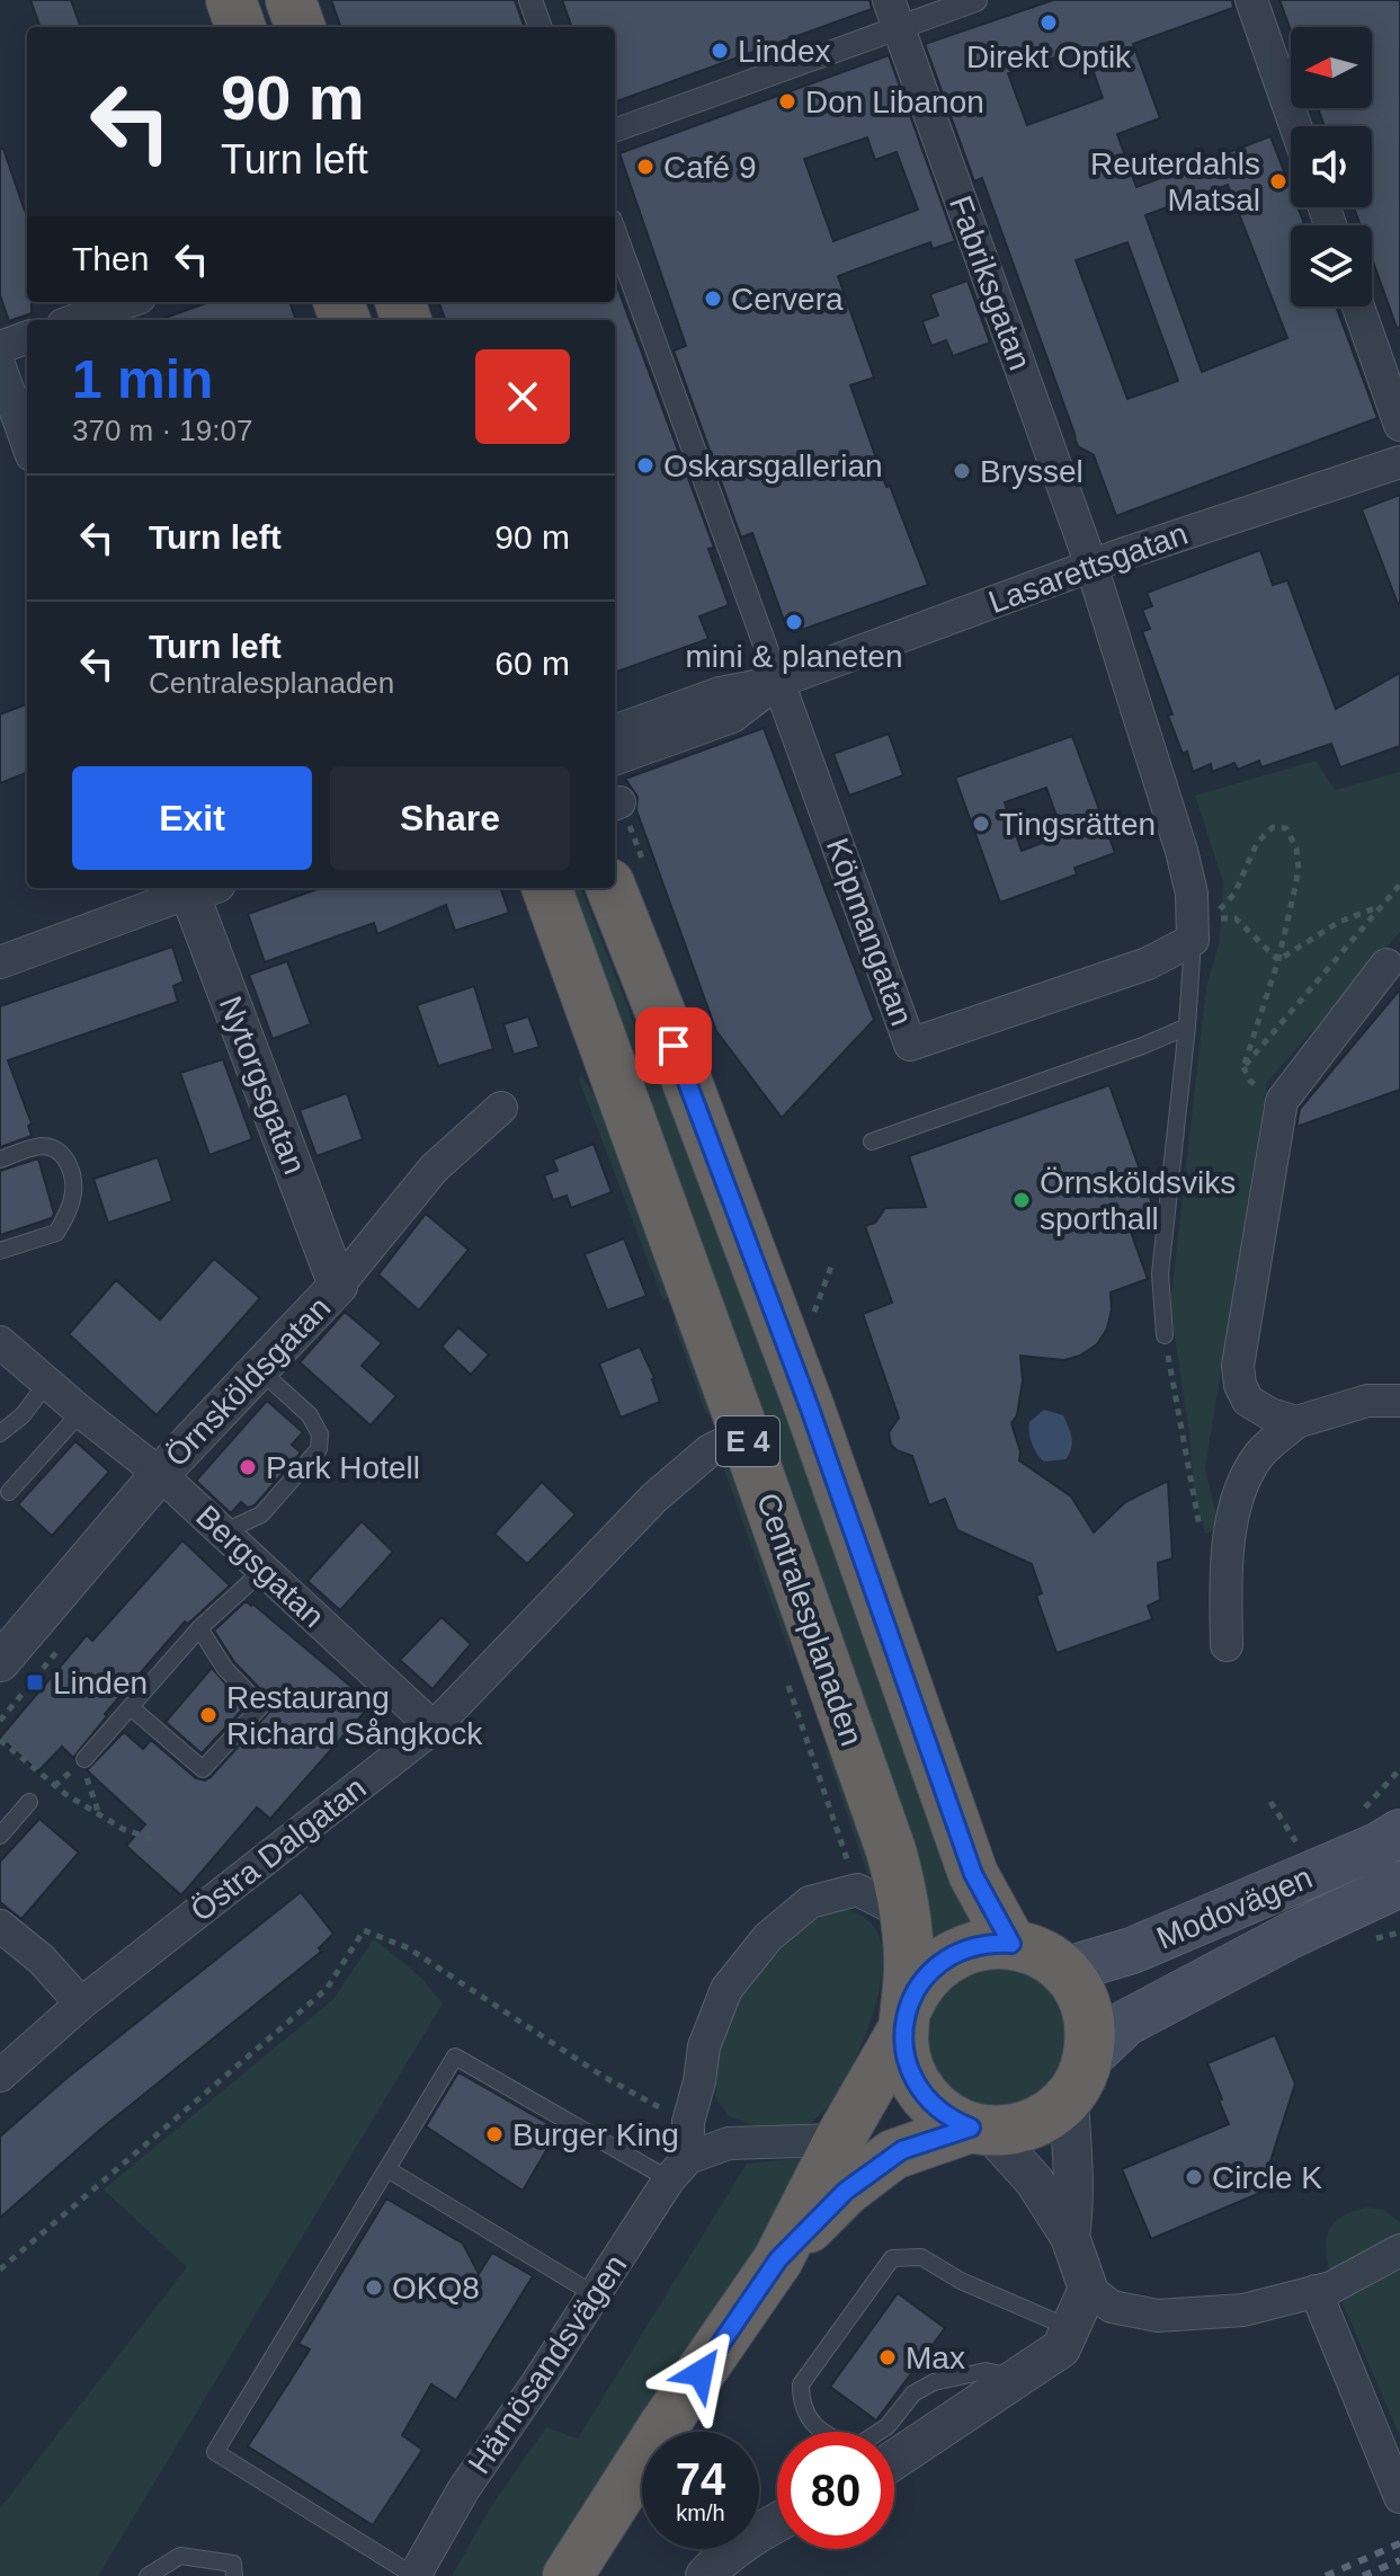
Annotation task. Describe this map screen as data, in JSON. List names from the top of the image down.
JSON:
{
  "streets": {
    "highway": ["E 4", "Centralesplanaden"],
    "main road": ["Modovägen"],
    "street": [
      "Fabriksgatan",
      "Lasarettsgatan",
      "Köpmangatan",
      "Nytorgsgatan",
      "Örnsköldsgatan",
      "Bergsgatan",
      "Östra Dalgatan",
      "Härnösandsvägen"
    ]
  },
  "crossings": [
    ["Fabriksgatan", "Lasarettsgatan"],
    ["Lasarettsgatan", "Köpmangatan"],
    ["Nytorgsgatan", "Örnsköldsgatan"],
    ["Örnsköldsgatan", "Bergsgatan"],
    ["E 4", "Centralesplanaden"],
    ["E 4", "Modovägen"],
    ["Bergsgatan", "Östra Dalgatan"],
    ["Centralesplanaden", "Östra Dalgatan"],
    ["Centralesplanaden", "Modovägen"]
  ],
  "places": {
    "other": [
      "Direkt Optik",
      "Lindex",
      "Don Libanon",
      "Café 9",
      "Reuterdahls Matsal",
      "Cervera",
      "Oskarsgallerian",
      "Bryssel",
      "mini & planeten",
      "Tingsrätten",
      "Örnsköldsviks sporthall",
      "Park Hotell",
      "Restaurang Richard Sångkock",
      "Burger King",
      "Circle K",
      "OKQ8",
      "Max"
    ],
    "transit": ["Linden"]
  },
  "north": "left",
  "page": {
    "turn": ["90 m", "Turn left"],
    "then": "Then",
    "heading": ["1 min", "370 m · 19:07"],
    "list": [
      {
        "name": "Turn left",
        "value": "90 m"
      },
      {
        "name": "Turn left",
        "note": "Centralesplanaden",
        "value": "60 m"
      }
    ],
    "buttons": ["Exit", "Share"],
    "speed": "74 km/h",
    "limit": "80"
  }
}
